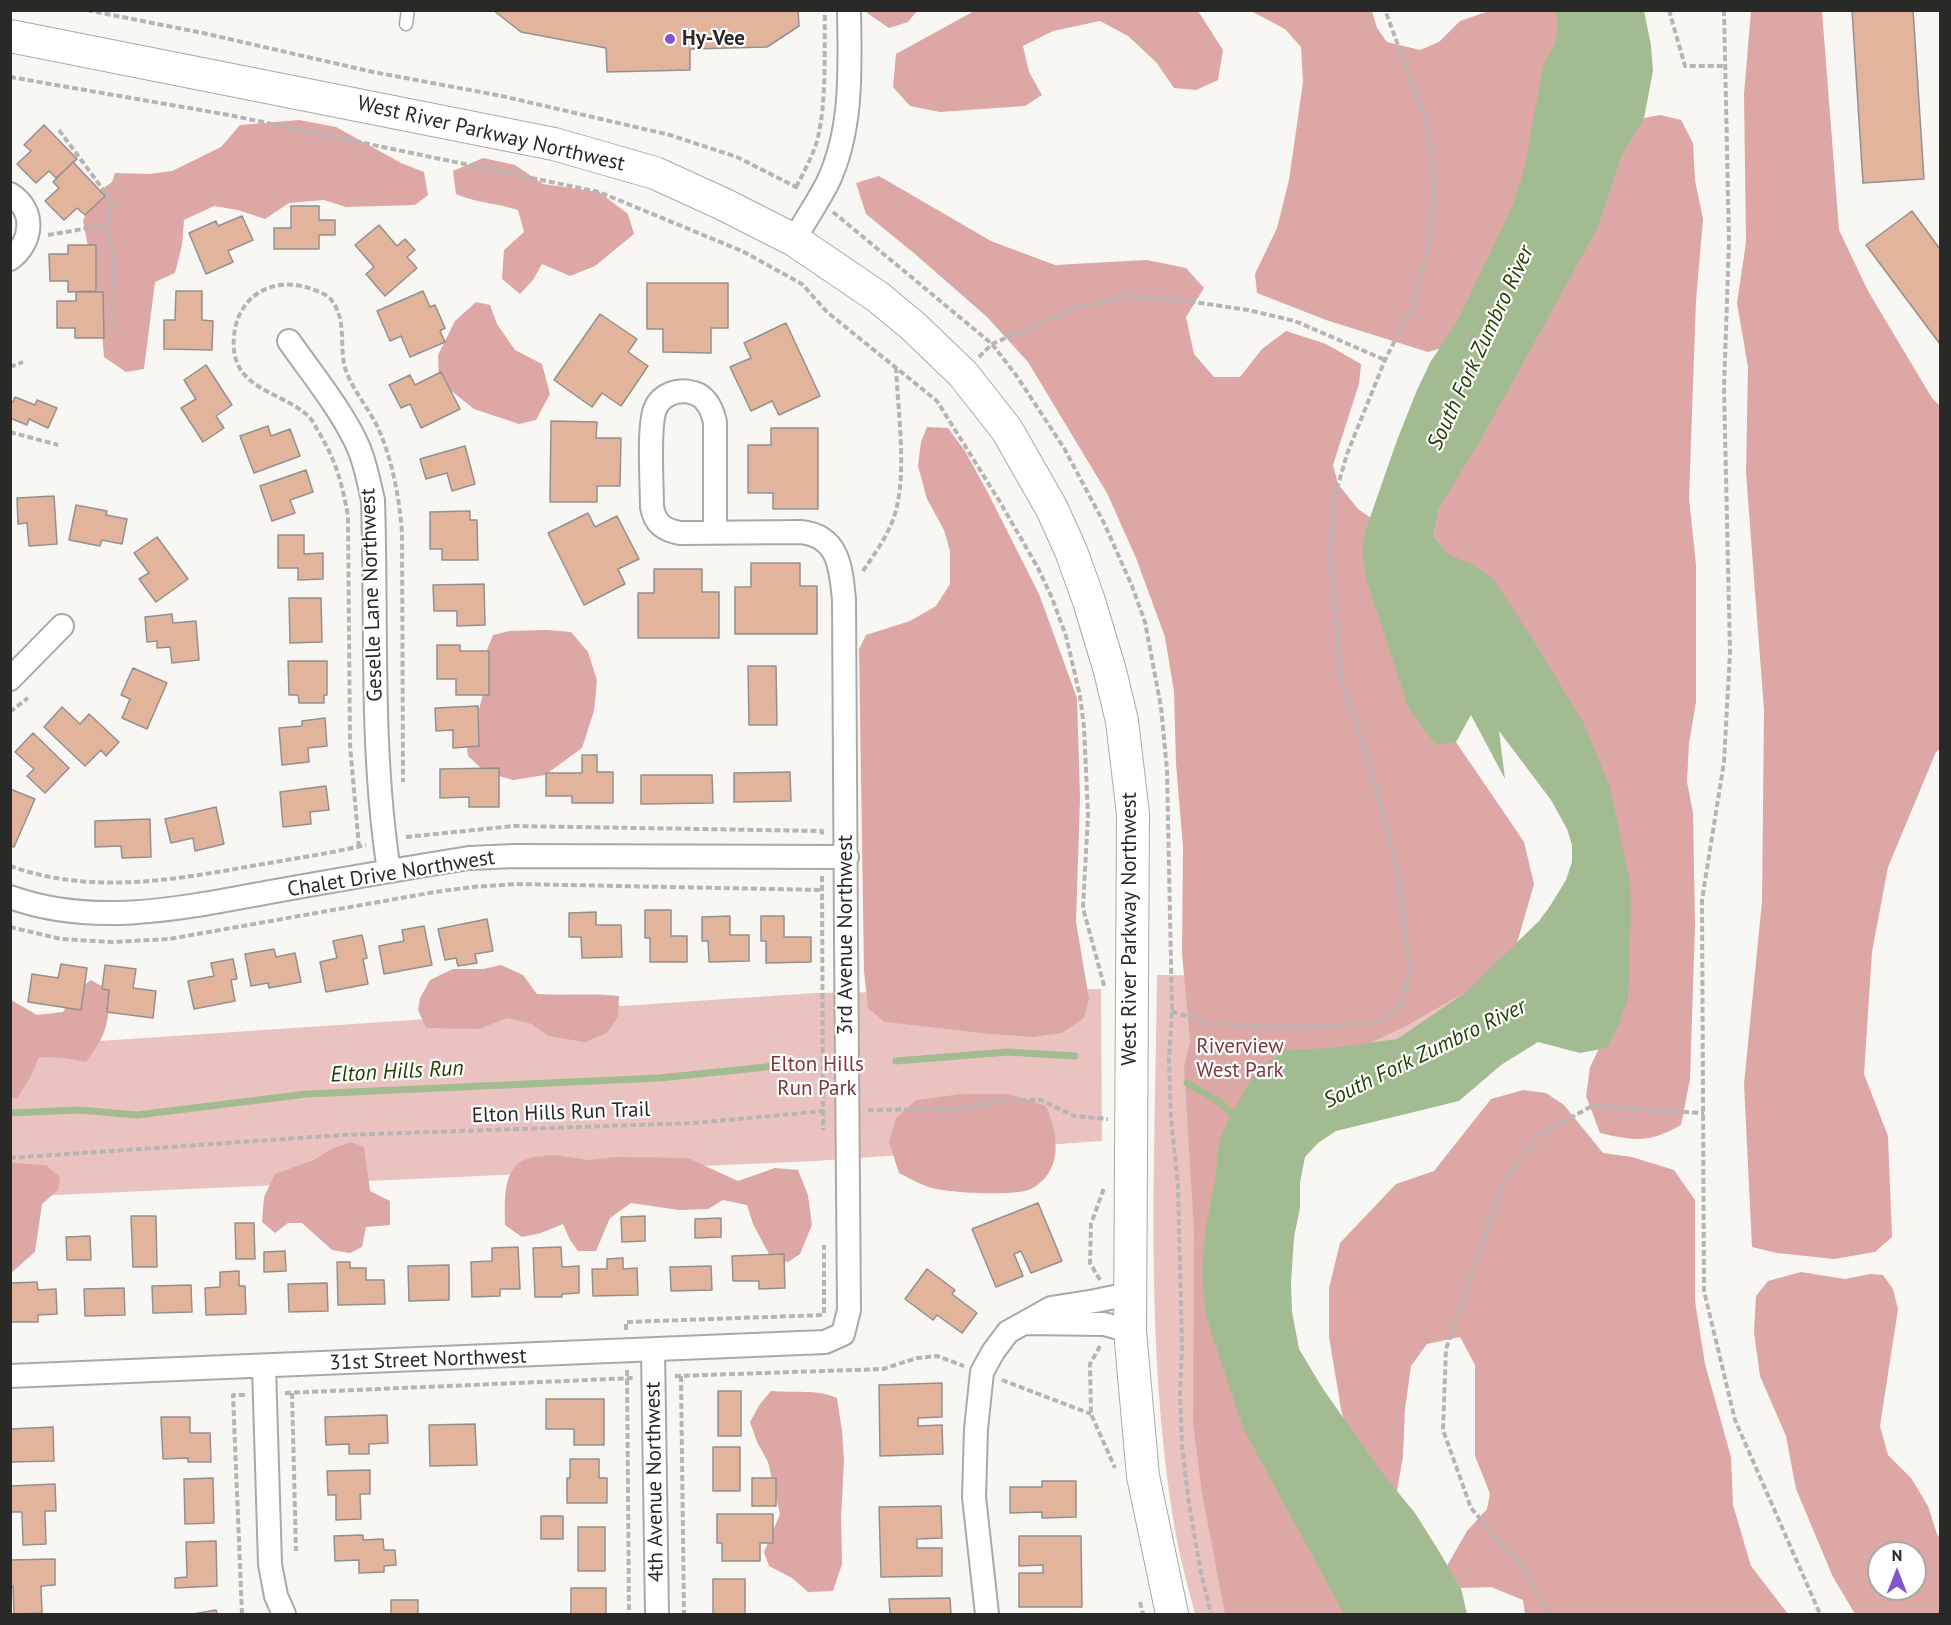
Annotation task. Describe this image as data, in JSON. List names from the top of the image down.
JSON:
{
  "streets": {
    "main road": ["West River Parkway Northwest"],
    "street": [
      "Geselle Lane Northwest",
      "Chalet Drive Northwest",
      "3rd Avenue Northwest",
      "31st Street Northwest",
      "4th Avenue Northwest"
    ],
    "path": ["Elton Hills Run Trail"]
  },
  "crossings": [
    ["Geselle Lane Northwest", "Chalet Drive Northwest"],
    ["Chalet Drive Northwest", "3rd Avenue Northwest"],
    ["3rd Avenue Northwest", "Elton Hills Run Trail"],
    ["3rd Avenue Northwest", "31st Street Northwest"],
    ["31st Street Northwest", "4th Avenue Northwest"]
  ],
  "water": ["South Fork Zumbro River", "Elton Hills Run"],
  "parks": ["Riverview West Park", "Elton Hills Run Park"],
  "places": ["Hy-Vee"],
  "north": "top"
}
